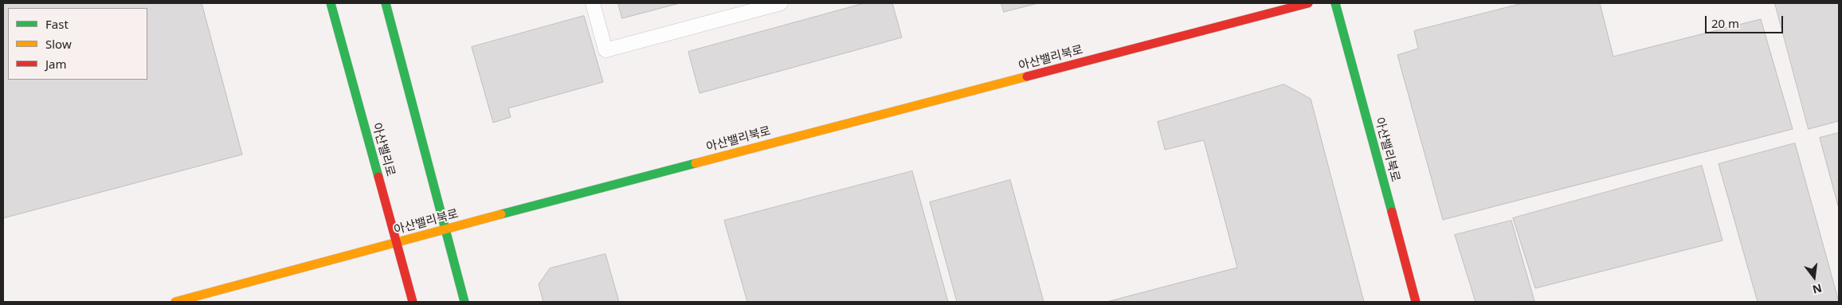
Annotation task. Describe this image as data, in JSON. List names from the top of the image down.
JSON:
{
  "streets": {
    "street": ["아산밸리북로", "아산밸리로"]
  },
  "crossings": [
    ["아산밸리북로", "아산밸리로"]
  ],
  "legend": ["Fast", "Slow", "Jam"],
  "scale_bar": "20 m",
  "north": "bottom"
}
